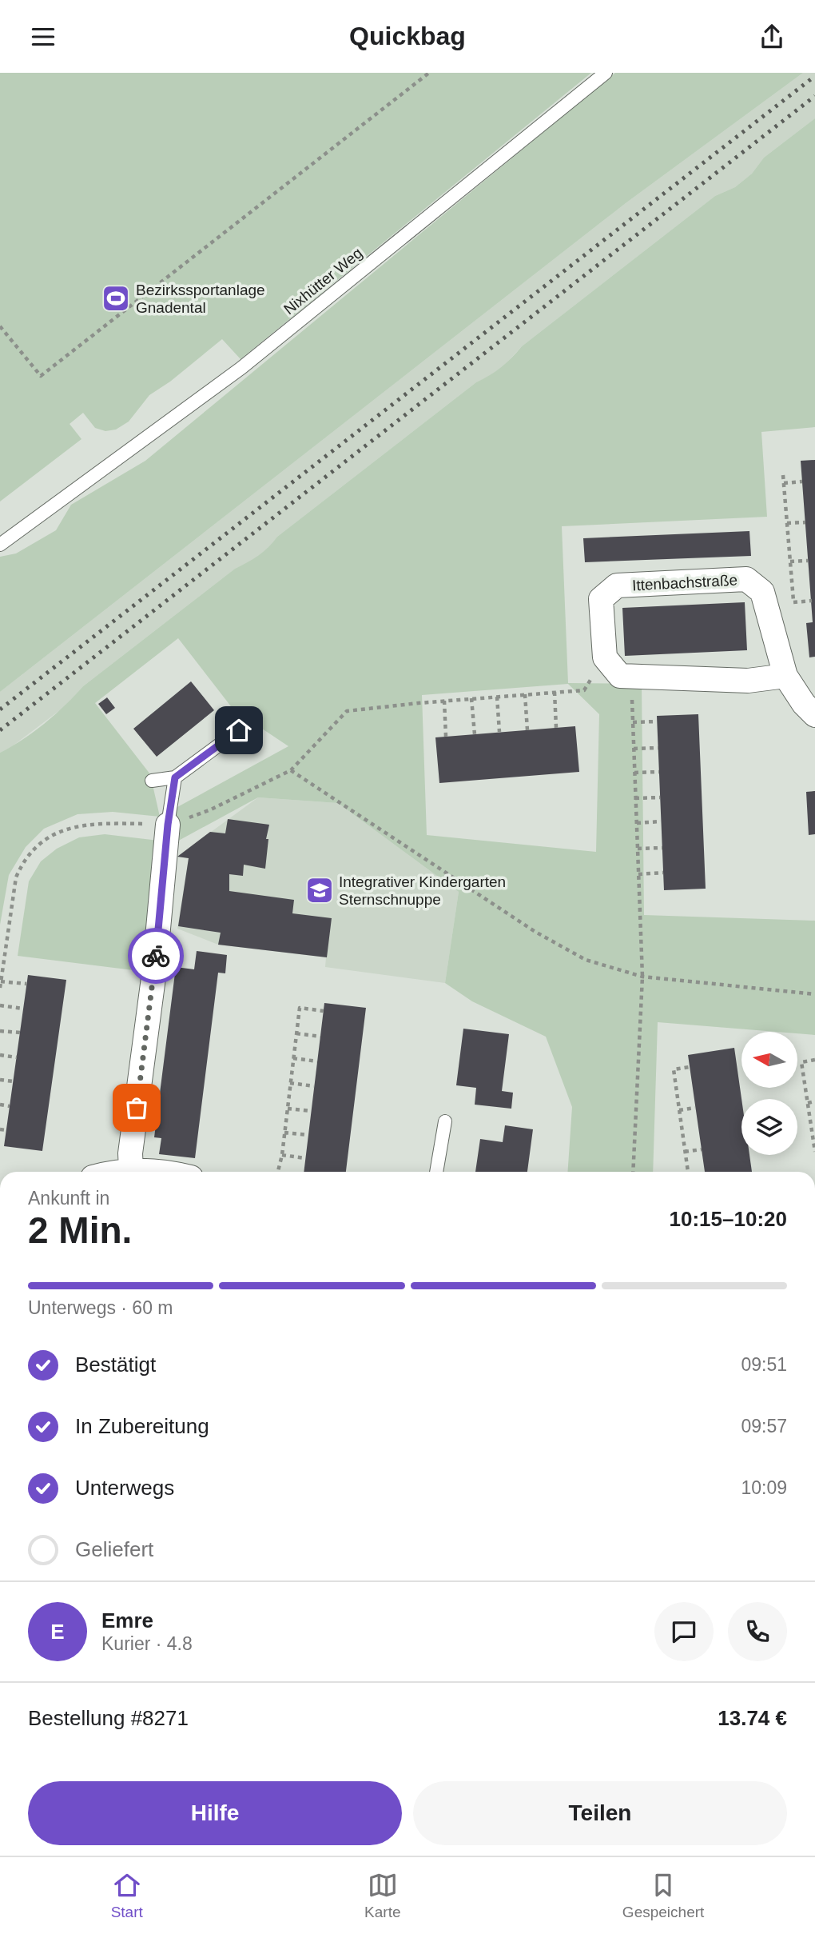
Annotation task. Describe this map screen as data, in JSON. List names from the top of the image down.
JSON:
{
  "streets": {
    "street": ["Ittenbachstraße"],
    "lane": ["Nixhütter Weg"]
  },
  "places": {
    "sports": ["Bezirkssportanlage Gnadental"],
    "school or university": ["Integrativer Kindergarten Sternschnuppe"]
  },
  "north": "left",
  "page": {
    "header": "Quickbag",
    "heading": ["2 Min.", "Ankunft in", "10:15–10:20"],
    "panel": [
      "Emre",
      "Kurier · 4.8",
      "Bestellung #8271",
      "13.74 €"
    ],
    "bar": "Unterwegs · 60 m",
    "list": [
      ["Bestätigt", "09:51"],
      ["In Zubereitung", "09:57"],
      ["Unterwegs", "10:09"],
      "Geliefert"
    ],
    "round": "E",
    "buttons": ["Hilfe", "Teilen"],
    "tabs": ["Start", "Karte", "Gespeichert"]
  }
}
